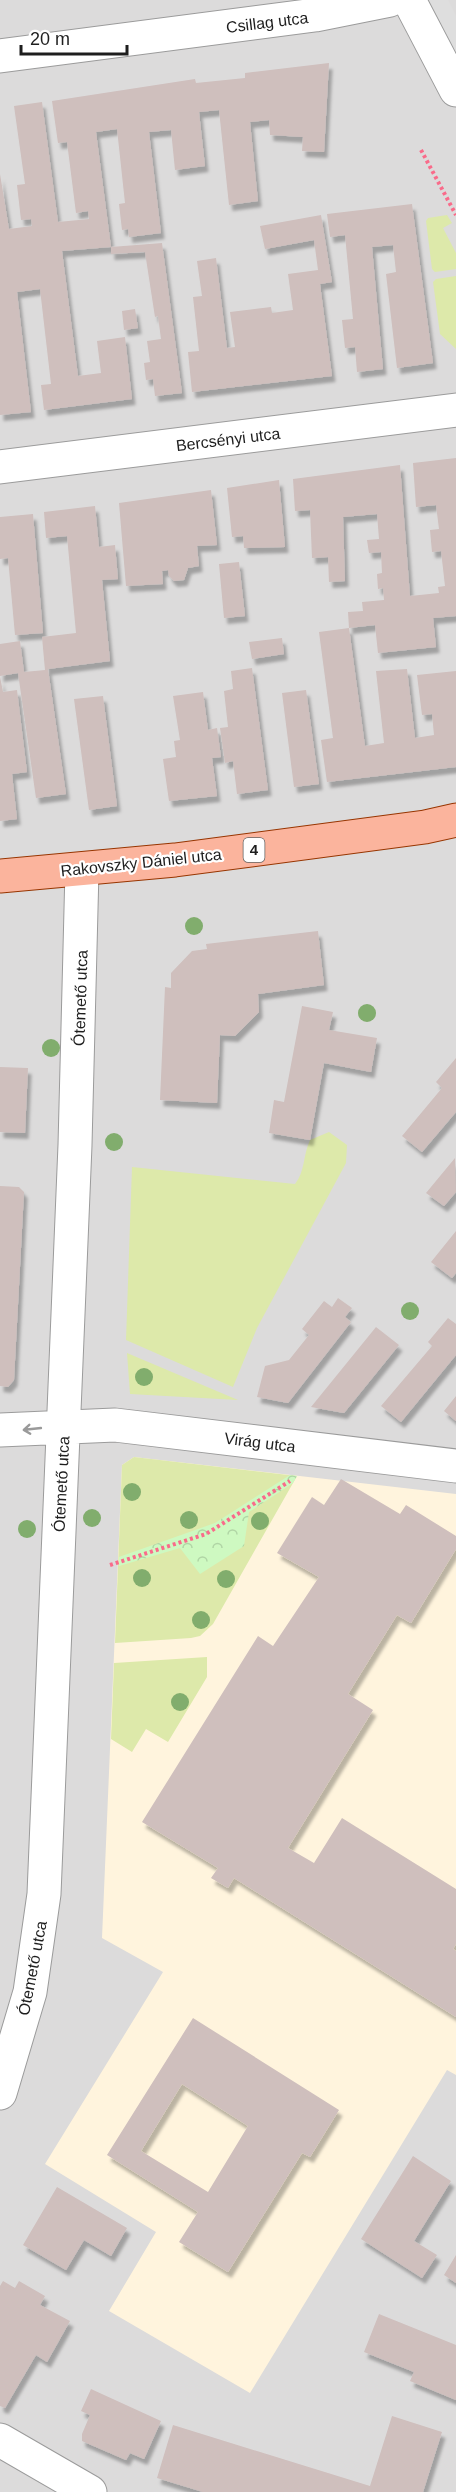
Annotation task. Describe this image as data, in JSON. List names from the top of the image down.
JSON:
{
  "streets": {
    "main road": ["4", "Rakovszky Dániel utca"],
    "street": [
      "Csillag utca",
      "Bercsényi utca",
      "Ótemető utca",
      "Virág utca"
    ]
  },
  "crossings": [
    ["Rakovszky Dániel utca", "Ótemető utca"],
    ["Ótemető utca", "Virág utca"]
  ],
  "scale_bar": "20 m"
}
